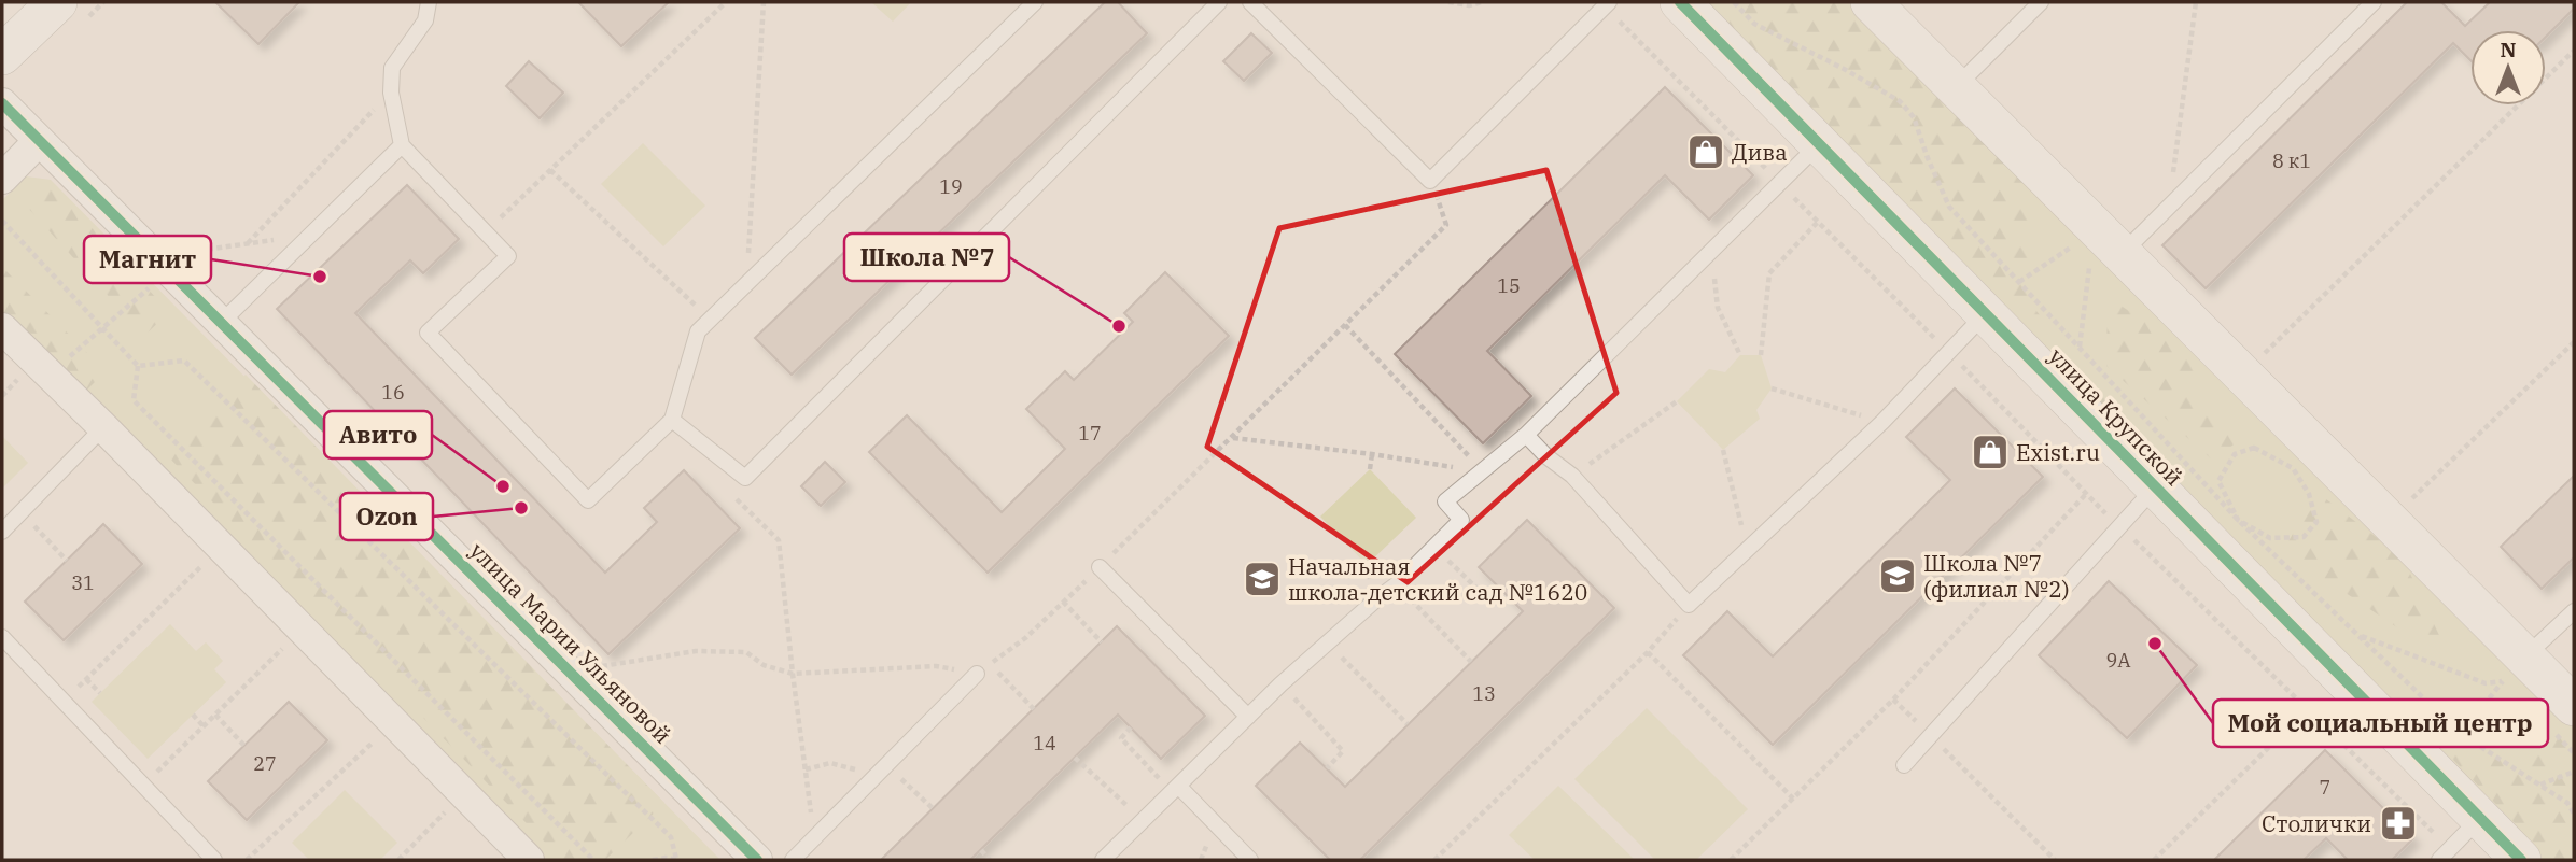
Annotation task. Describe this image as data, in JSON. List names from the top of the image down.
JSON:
{
  "streets": {
    "street": ["улица Крупской", "улица Марии Ульяновой"]
  },
  "places": {
    "shop": ["Дива", "Exist.ru"],
    "other": [
      "Магнит",
      "Школа №7",
      "Авито",
      "Ozon",
      "Мой социальный центр"
    ],
    "school or university": ["Школа №7 (филиал №2)", "Начальная школа-детский сад №1620"],
    "pharmacy": ["Столички"]
  },
  "house_numbers": [
    "8 к1",
    "19",
    "15",
    "16",
    "17",
    "31",
    "9А",
    "13",
    "14",
    "27",
    "7"
  ],
  "north": "top"
}
